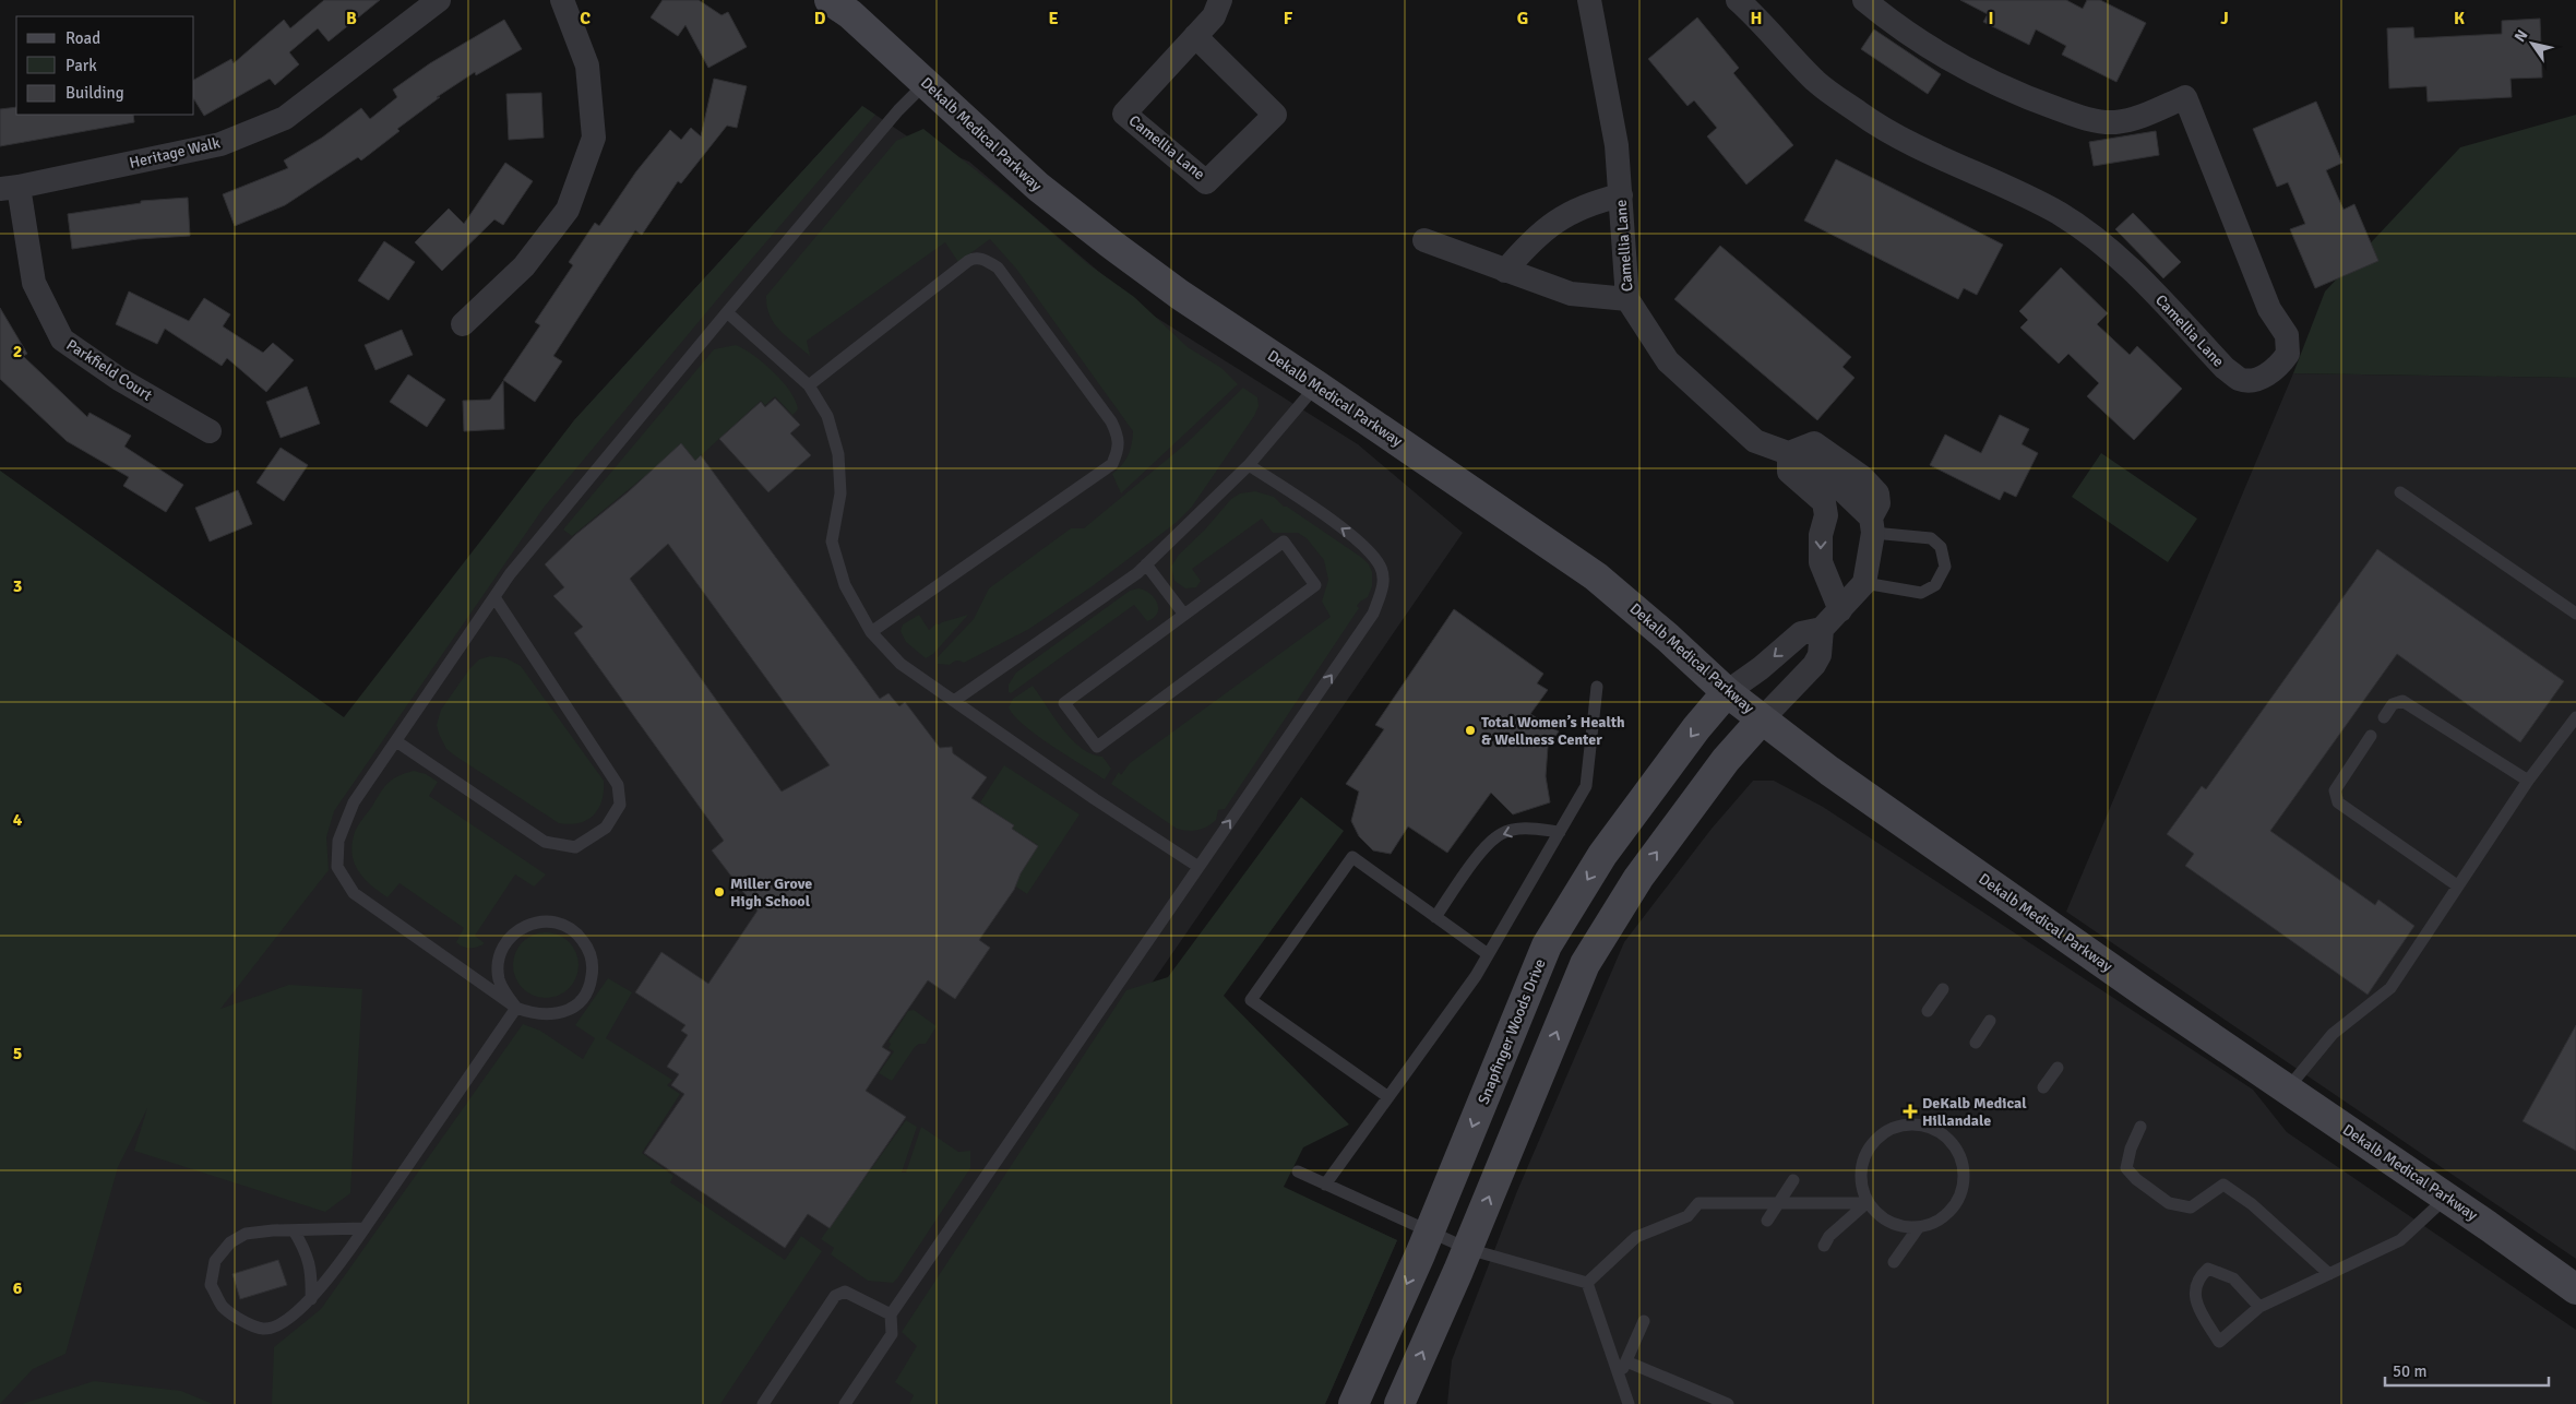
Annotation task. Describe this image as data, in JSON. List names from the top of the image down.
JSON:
{
  "streets": {
    "main road": ["Dekalb Medical Parkway", "Snapfinger Woods Drive"],
    "street": ["Camellia Lane", "Heritage Walk", "Parkfield Court"]
  },
  "crossings": [
    ["Dekalb Medical Parkway", "Snapfinger Woods Drive"],
    ["Heritage Walk", "Parkfield Court"]
  ],
  "places": {
    "other": ["Total Women’s Health & Wellness Center", "Miller Grove High School"],
    "health": ["DeKalb Medical Hillandale"]
  },
  "legend": ["Road", "Park", "Building"],
  "scale_bar": "50 m",
  "north": "top left",
  "grid": {
    "columns": [
      "B",
      "C",
      "D",
      "E",
      "F",
      "G",
      "H",
      "I",
      "J",
      "K"
    ],
    "rows": [
      "2",
      "3",
      "4",
      "5",
      "6"
    ]
  }
}
